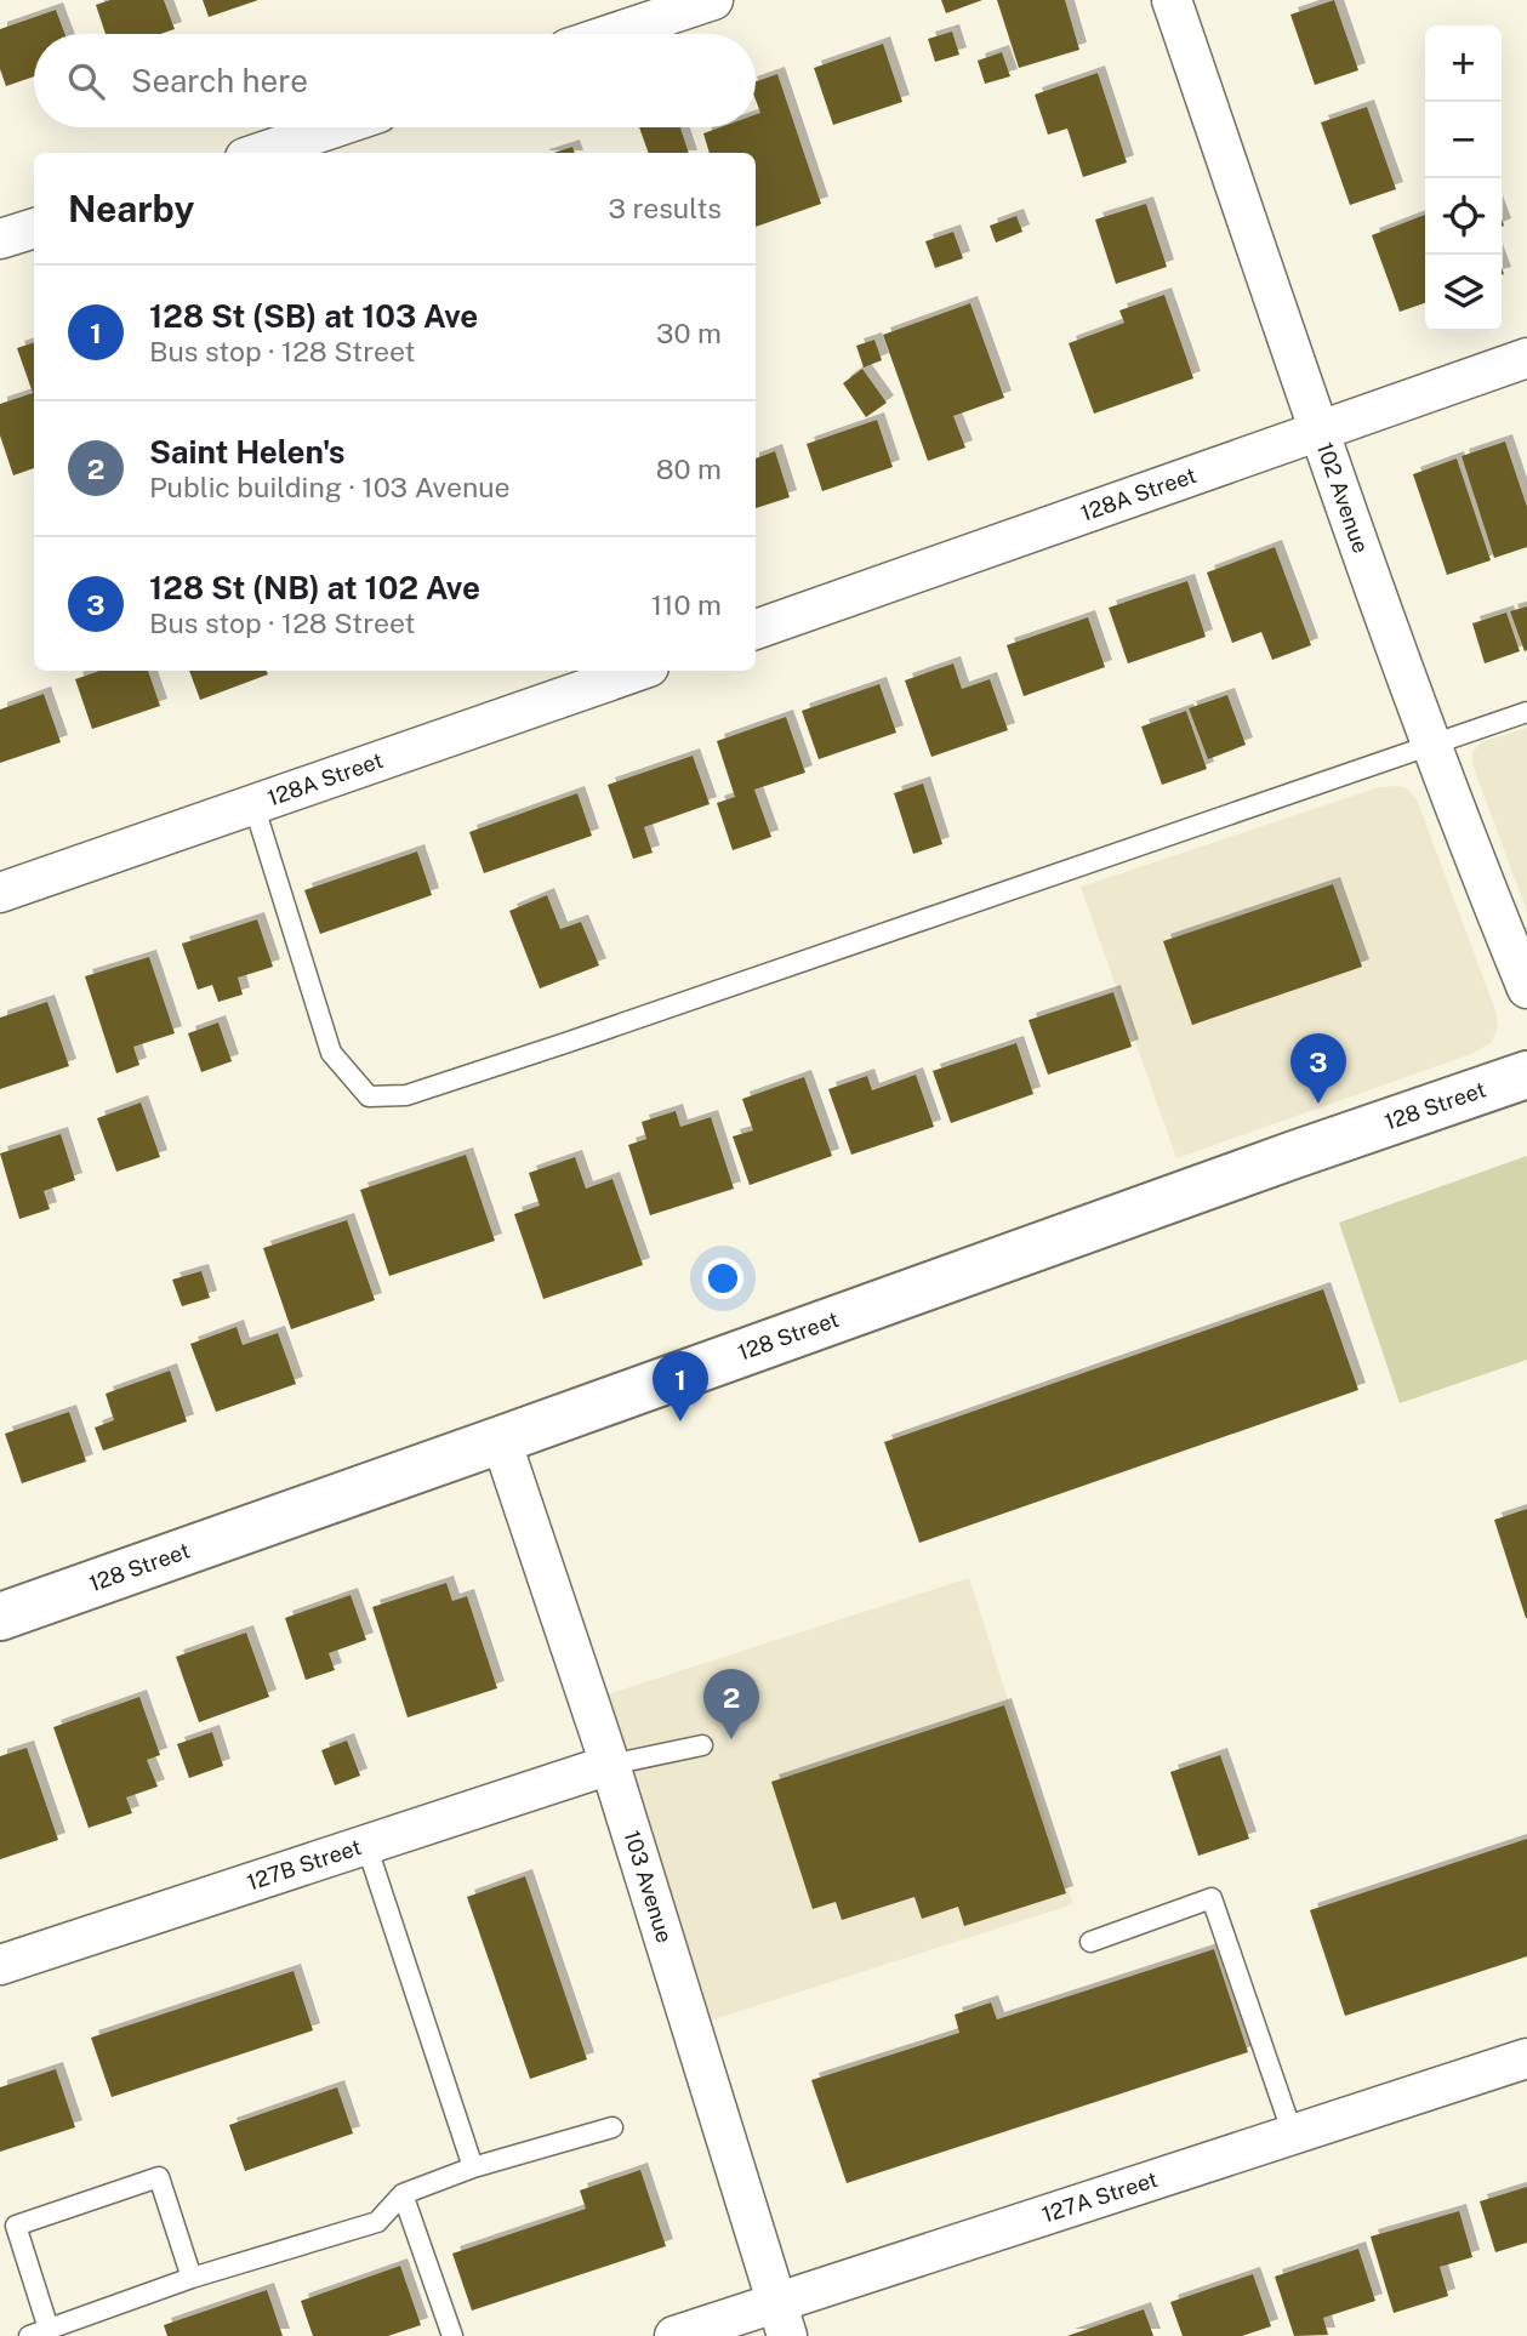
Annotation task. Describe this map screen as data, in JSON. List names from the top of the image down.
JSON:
{
  "streets": {
    "main road": ["128 Street"],
    "street": [
      "128A Street",
      "102 Avenue",
      "127B Street",
      "103 Avenue",
      "127A Street"
    ]
  },
  "crossings": [
    ["128A Street", "102 Avenue"],
    ["128 Street", "103 Avenue"],
    ["127B Street", "103 Avenue"],
    ["103 Avenue", "127A Street"]
  ],
  "page": {
    "map_buttons": ["+", "−"],
    "search": "Search here",
    "heading": ["Nearby", "3 results"],
    "list": [
      {
        "mark": "1",
        "name": "128 St (SB) at 103 Ave",
        "note": "Bus stop · 128 Street",
        "value": "30 m"
      },
      {
        "mark": "2",
        "name": "Saint Helen's",
        "note": "Public building · 103 Avenue",
        "value": "80 m"
      },
      {
        "mark": "3",
        "name": "128 St (NB) at 102 Ave",
        "note": "Bus stop · 128 Street",
        "value": "110 m"
      }
    ],
    "pins": ["3", "1", "2"]
  }
}
